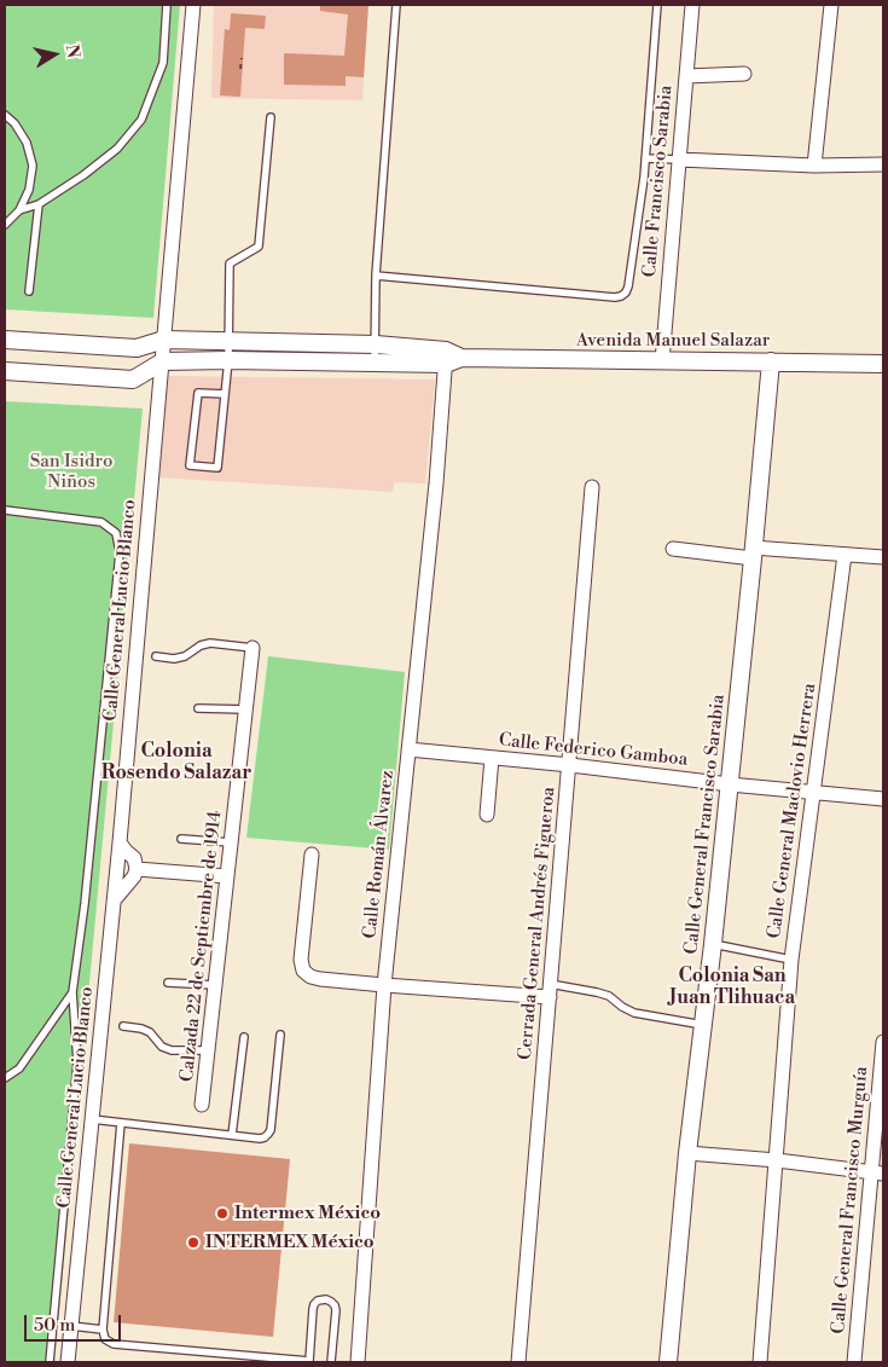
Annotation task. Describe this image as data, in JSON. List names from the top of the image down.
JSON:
{
  "streets": {
    "street": [
      "Calle Francisco Sarabia",
      "Avenida Manuel Salazar",
      "Calle General Lucio Blanco",
      "Calle Federico Gamboa",
      "Calle General Maclovio Herrera",
      "Calle General Francisco Sarabia",
      "Calle Román Álvarez",
      "Cerrada General Andrés Figueroa",
      "Calzada 22 de Septiembre de 1914",
      "Calle General Francisco Murguía"
    ]
  },
  "crossings": [
    ["Calle Francisco Sarabia", "Avenida Manuel Salazar"],
    ["Avenida Manuel Salazar", "Calle General Lucio Blanco"],
    ["Avenida Manuel Salazar", "Calle General Francisco Sarabia"],
    ["Avenida Manuel Salazar", "Calle Román Álvarez"],
    ["Calle Federico Gamboa", "Calle General Maclovio Herrera"],
    ["Calle Federico Gamboa", "Calle General Francisco Sarabia"],
    ["Calle Federico Gamboa", "Calle Román Álvarez"],
    ["Calle Federico Gamboa", "Cerrada General Andrés Figueroa"]
  ],
  "districts": ["Colonia Rosendo Salazar", "Colonia San Juan Tlihuaca"],
  "parks": ["San Isidro Niños"],
  "places": ["Intermex México", "INTERMEX México"],
  "scale_bar": "50 m",
  "north": "right"
}
